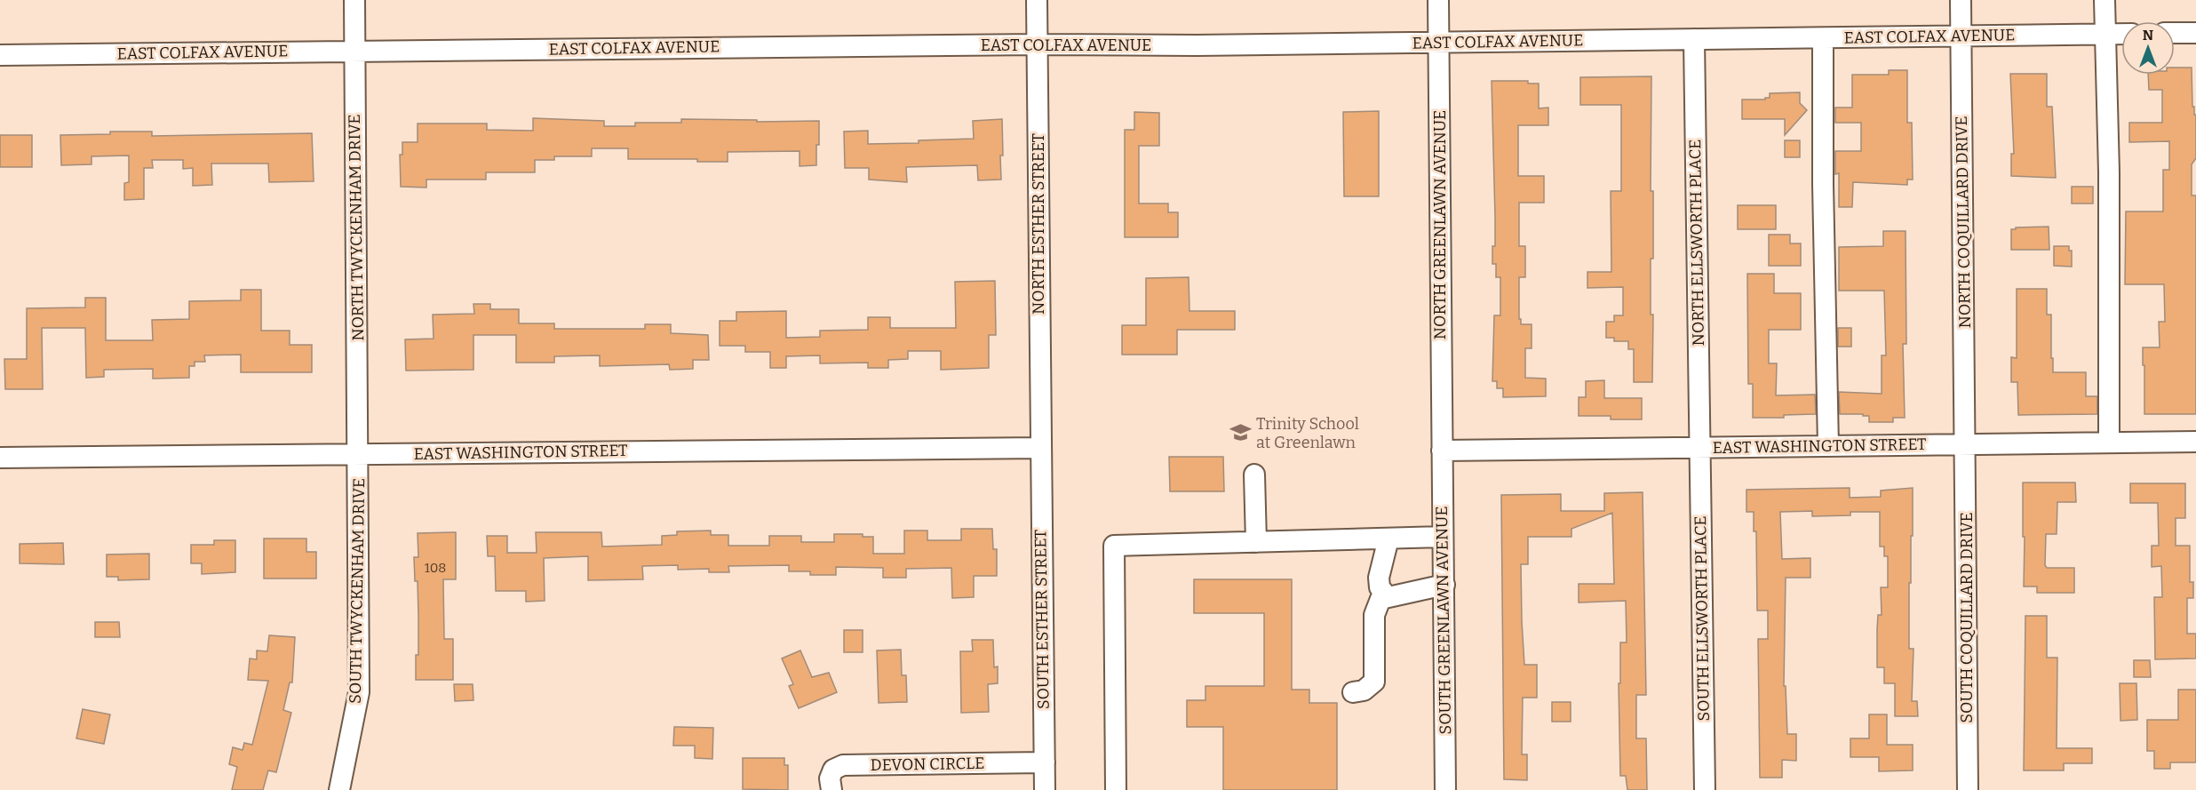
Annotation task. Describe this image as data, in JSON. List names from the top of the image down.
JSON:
{
  "streets": {
    "street": [
      "EAST COLFAX AVENUE",
      "NORTH COQUILLARD DRIVE",
      "NORTH ESTHER STREET",
      "NORTH GREENLAWN AVENUE",
      "NORTH TWYCKENHAM DRIVE",
      "NORTH ELLSWORTH PLACE",
      "EAST WASHINGTON STREET",
      "SOUTH TWYCKENHAM DRIVE",
      "SOUTH COQUILLARD DRIVE",
      "SOUTH ELLSWORTH PLACE",
      "SOUTH ESTHER STREET",
      "SOUTH GREENLAWN AVENUE",
      "DEVON CIRCLE"
    ]
  },
  "crossings": [
    ["EAST COLFAX AVENUE", "NORTH COQUILLARD DRIVE"],
    ["EAST COLFAX AVENUE", "NORTH ESTHER STREET"],
    ["EAST COLFAX AVENUE", "NORTH GREENLAWN AVENUE"],
    ["EAST COLFAX AVENUE", "NORTH TWYCKENHAM DRIVE"],
    ["EAST COLFAX AVENUE", "NORTH ELLSWORTH PLACE"],
    ["NORTH COQUILLARD DRIVE", "EAST WASHINGTON STREET"],
    ["NORTH COQUILLARD DRIVE", "SOUTH COQUILLARD DRIVE"],
    ["NORTH ESTHER STREET", "EAST WASHINGTON STREET"],
    ["NORTH ESTHER STREET", "SOUTH ESTHER STREET"],
    ["NORTH GREENLAWN AVENUE", "EAST WASHINGTON STREET"],
    ["NORTH GREENLAWN AVENUE", "SOUTH GREENLAWN AVENUE"],
    ["NORTH TWYCKENHAM DRIVE", "EAST WASHINGTON STREET"],
    ["NORTH TWYCKENHAM DRIVE", "SOUTH TWYCKENHAM DRIVE"],
    ["NORTH ELLSWORTH PLACE", "EAST WASHINGTON STREET"],
    ["NORTH ELLSWORTH PLACE", "SOUTH ELLSWORTH PLACE"],
    ["EAST WASHINGTON STREET", "SOUTH TWYCKENHAM DRIVE"],
    ["EAST WASHINGTON STREET", "SOUTH COQUILLARD DRIVE"],
    ["EAST WASHINGTON STREET", "SOUTH ELLSWORTH PLACE"],
    ["EAST WASHINGTON STREET", "SOUTH ESTHER STREET"],
    ["EAST WASHINGTON STREET", "SOUTH GREENLAWN AVENUE"],
    ["SOUTH ESTHER STREET", "DEVON CIRCLE"]
  ],
  "places": {
    "school or university": ["Trinity School at Greenlawn"]
  },
  "house_numbers": ["108"],
  "north": "top"
}
